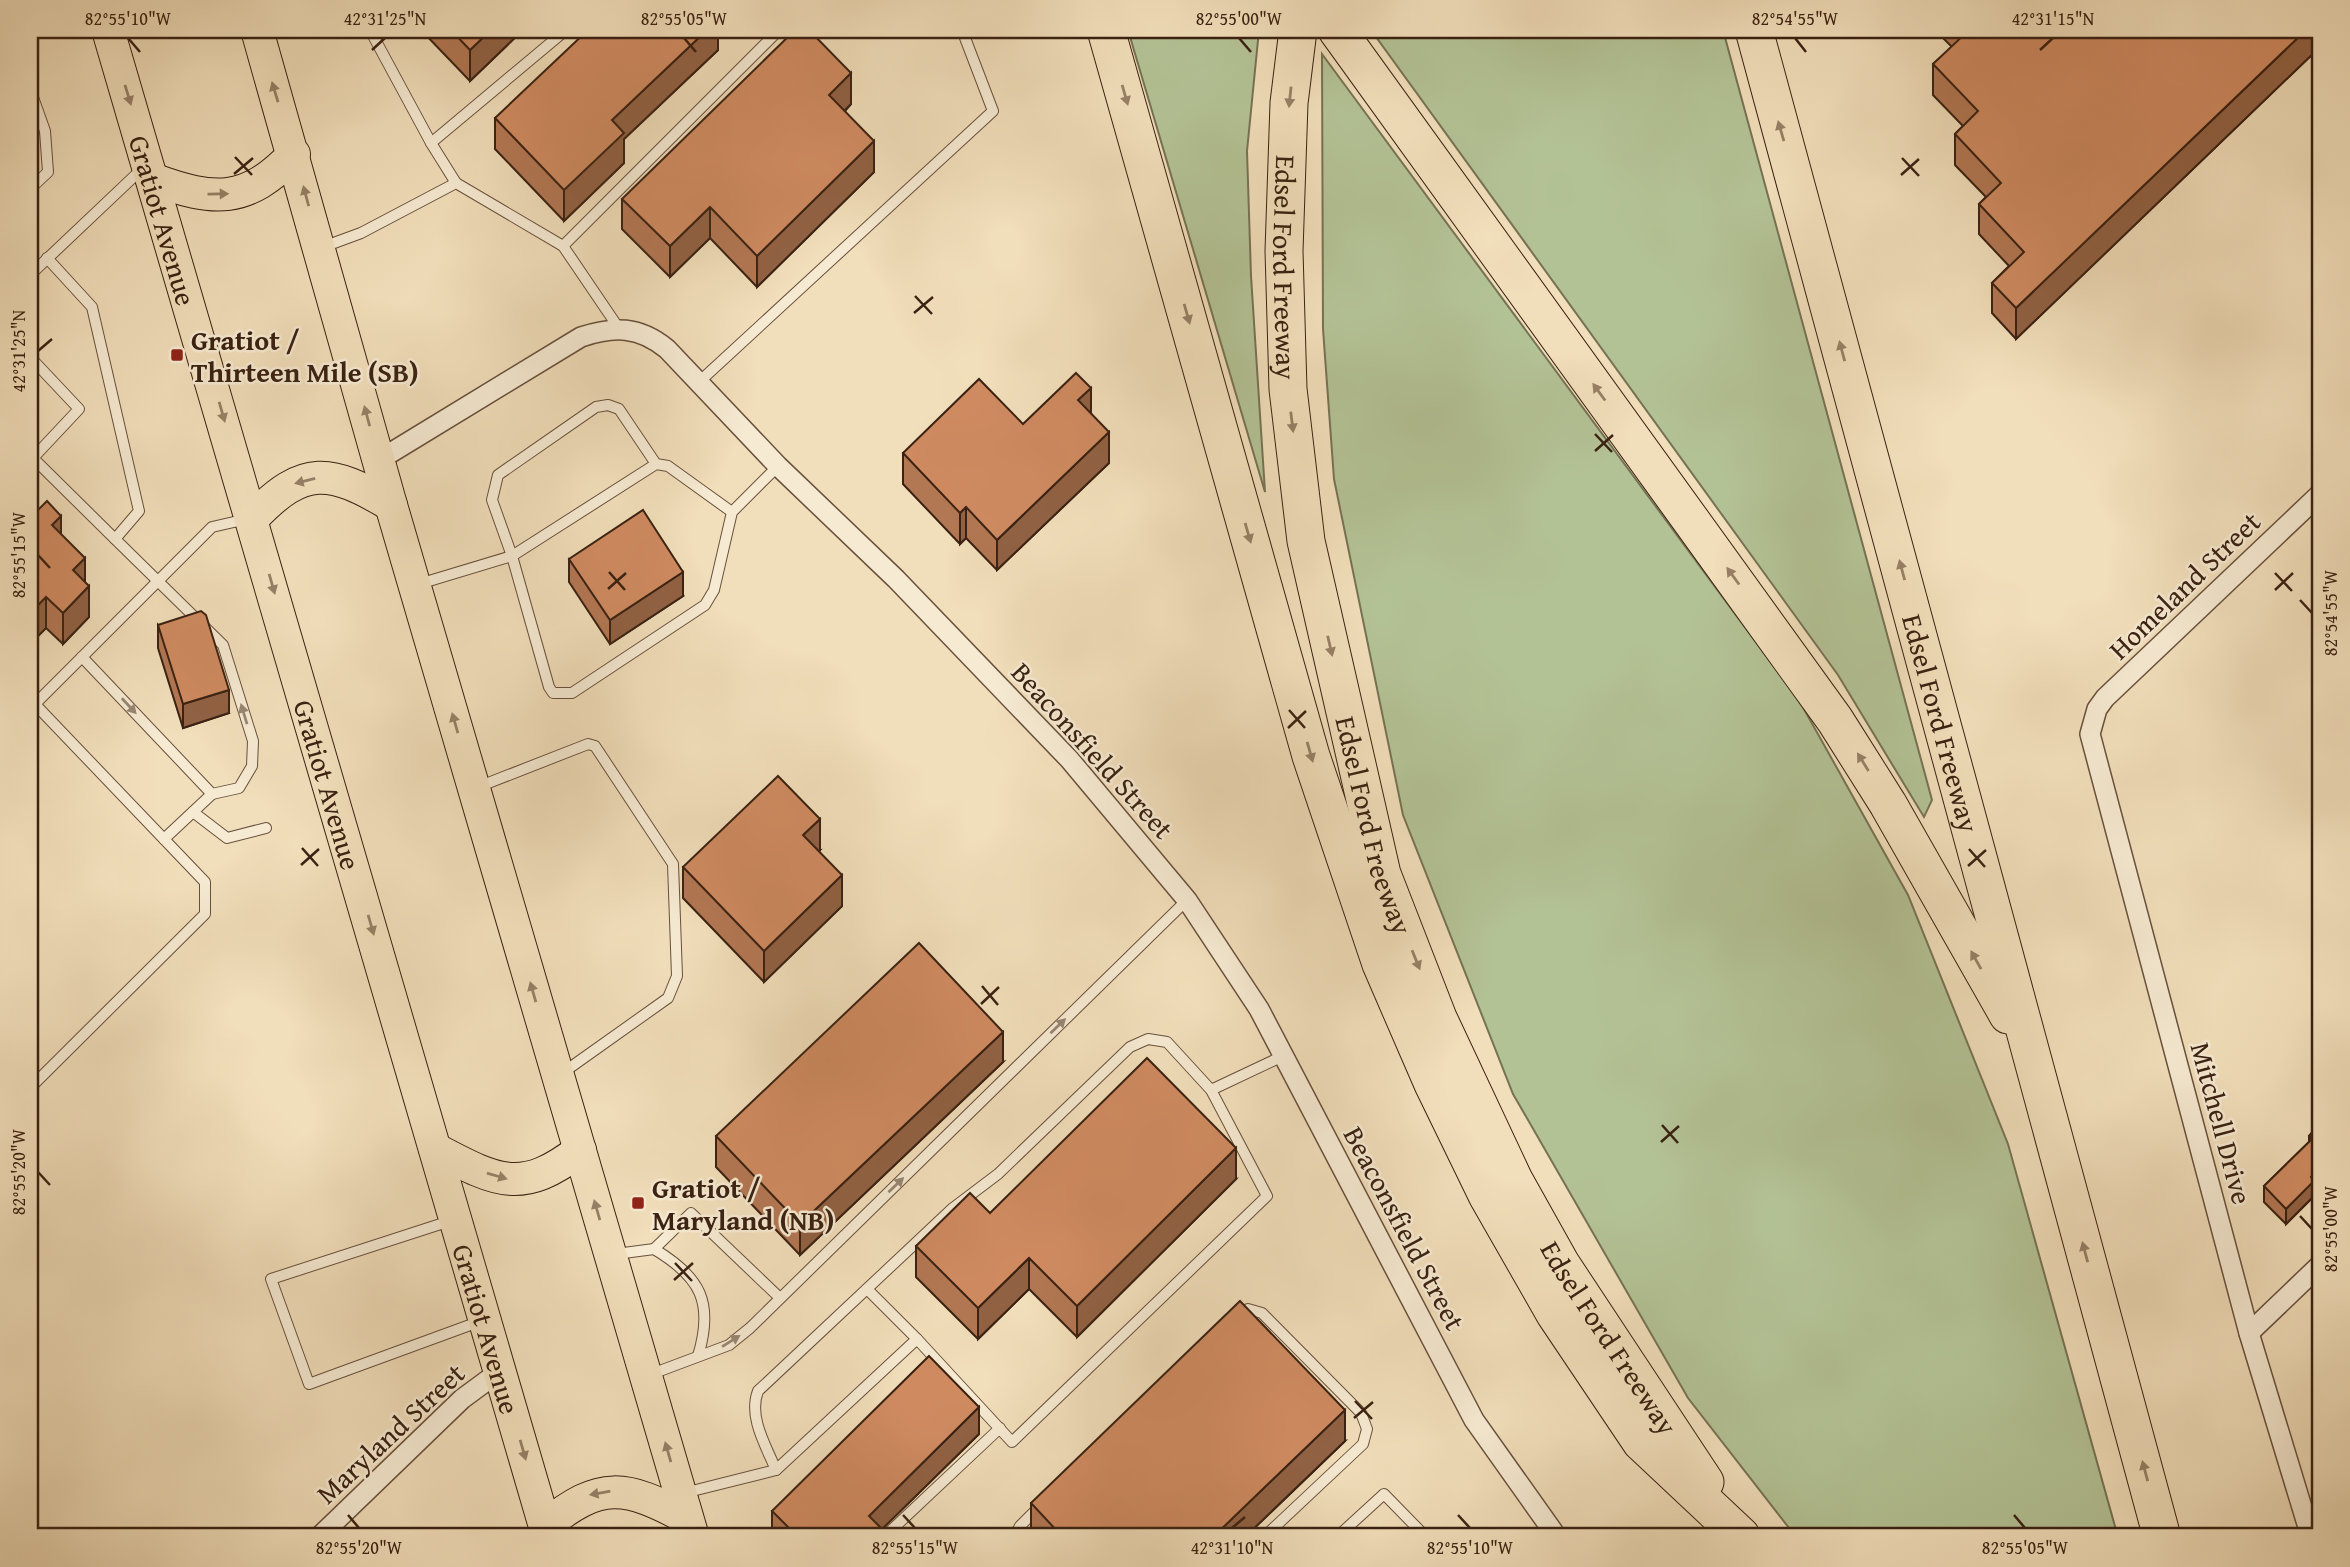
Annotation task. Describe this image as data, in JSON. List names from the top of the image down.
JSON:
{
  "streets": {
    "highway": ["Edsel Ford Freeway"],
    "main road": ["Gratiot Avenue"],
    "street": [
      "Homeland Street",
      "Beaconsfield Street",
      "Mitchell Drive",
      "Maryland Street"
    ]
  },
  "crossings": [
    ["Gratiot Avenue", "Maryland Street"],
    ["Homeland Street", "Mitchell Drive"]
  ],
  "places": {
    "transit": ["Gratiot / Thirteen Mile (SB)", "Gratiot / Maryland (NB)"]
  },
  "coordinates": [
    "82°55'10\"W",
    "42°31'25\"N",
    "82°55'05\"W",
    "82°55'00\"W",
    "82°54'55\"W",
    "42°31'15\"N",
    "82°55'15\"W",
    "82°55'20\"W",
    "42°31'10\"N"
  ]
}
